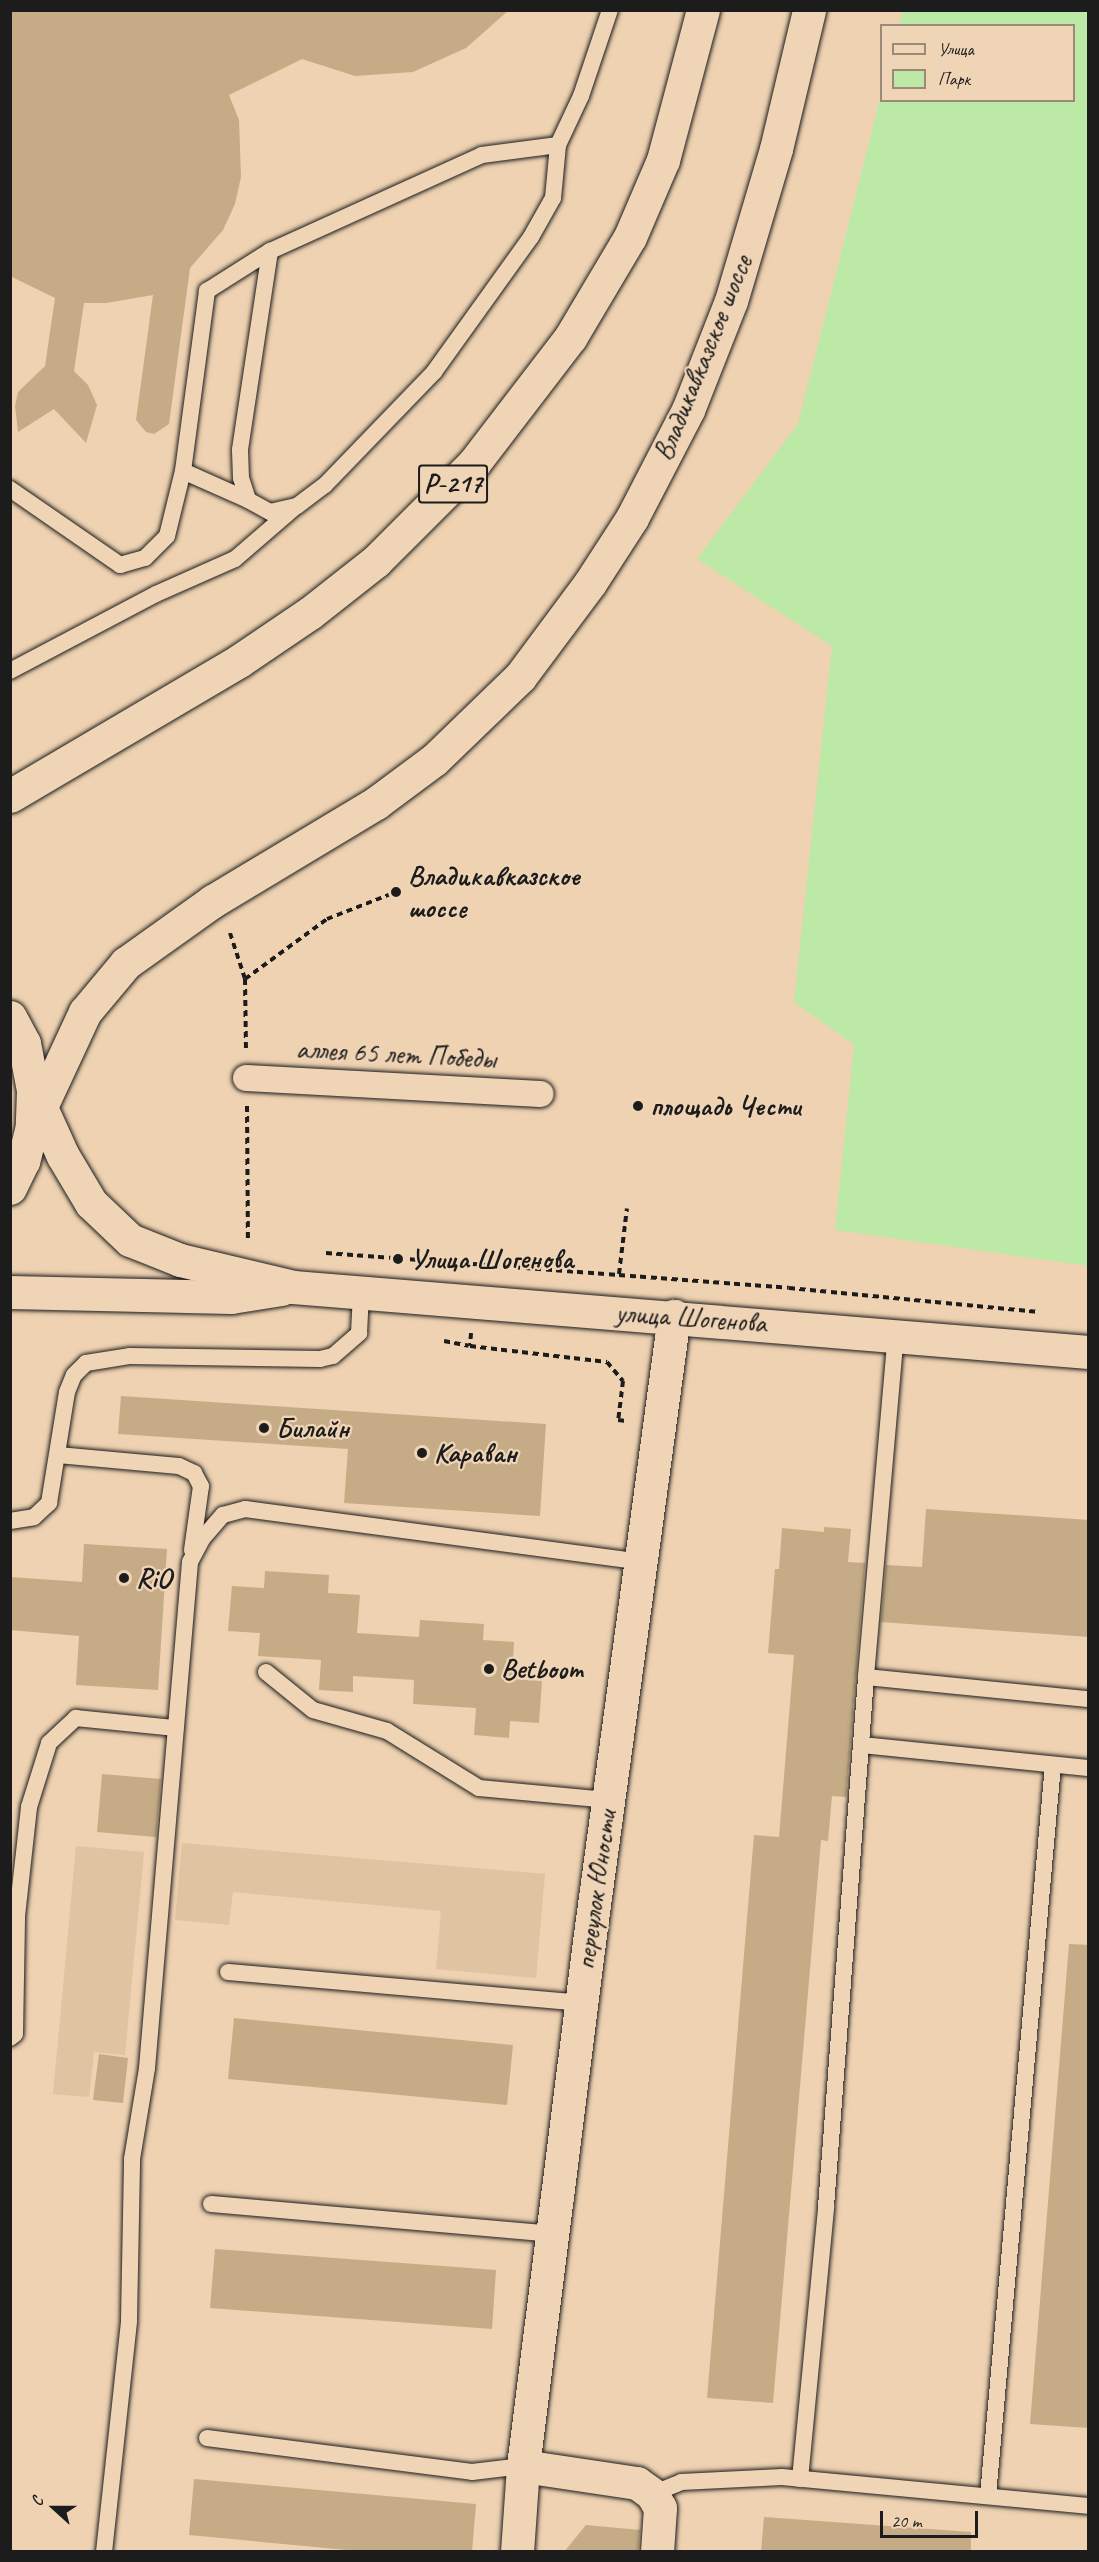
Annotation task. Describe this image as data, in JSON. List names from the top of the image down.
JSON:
{
  "streets": {
    "street": [
      "Владикавказское шоссе",
      "Р-217",
      "аллея 65 лет Победы",
      "улица Шогенова",
      "переулок Юности"
    ]
  },
  "crossings": [
    ["улица Шогенова", "переулок Юности"]
  ],
  "places": [
    "Владикавказское шоссе",
    "площадь Чести",
    "Улица Шогенова",
    "Билайн",
    "Караван",
    "RiO",
    "Betboom"
  ],
  "legend": ["Улица", "Парк"],
  "scale_bar": "20 m",
  "north": "left"
}
